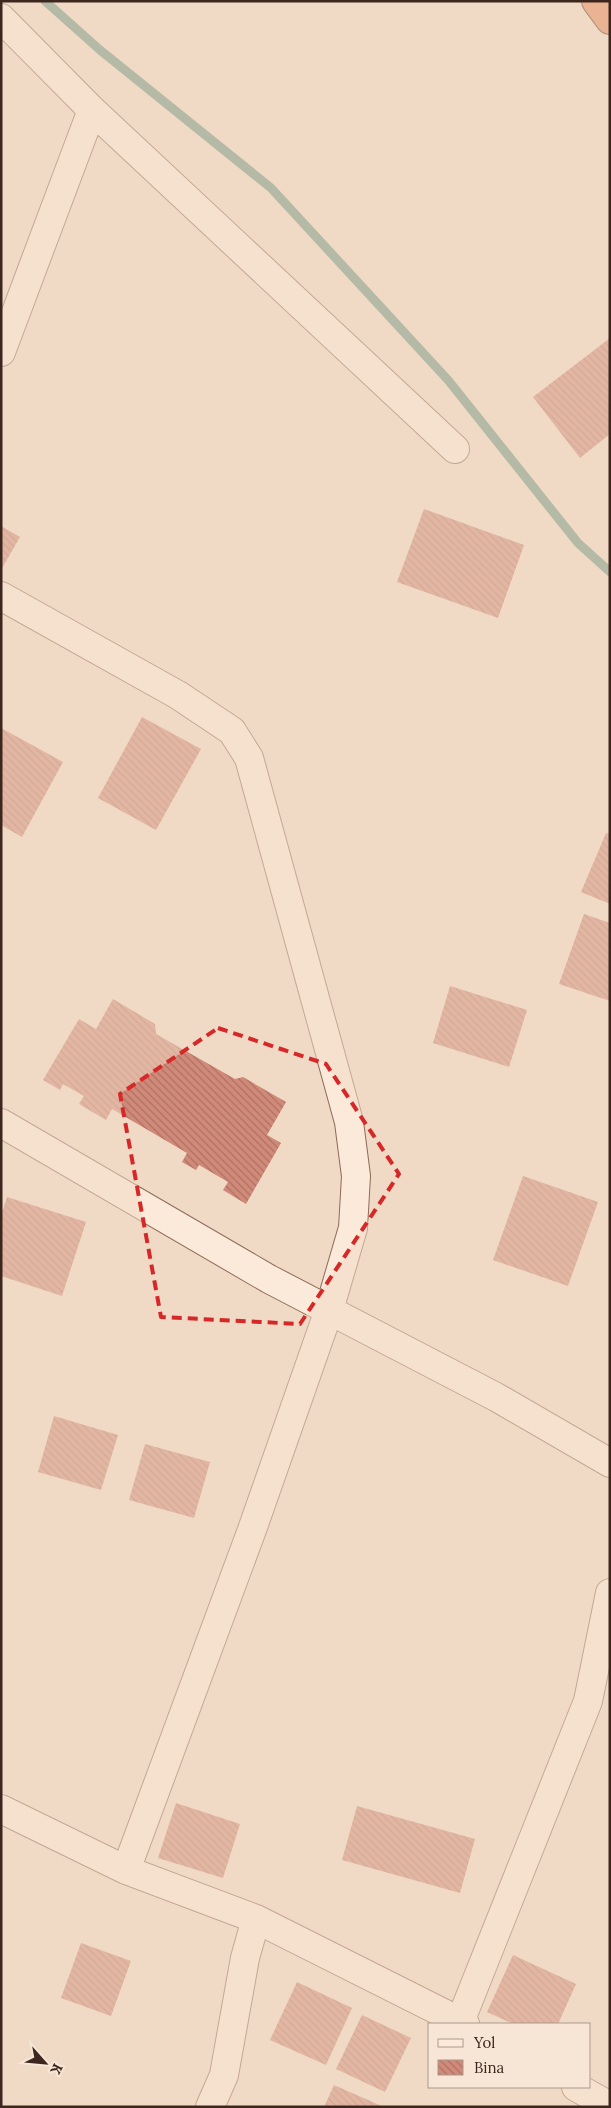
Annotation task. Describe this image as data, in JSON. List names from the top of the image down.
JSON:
{
  "legend": ["Yol", "Bina"],
  "north": "bottom right"
}
